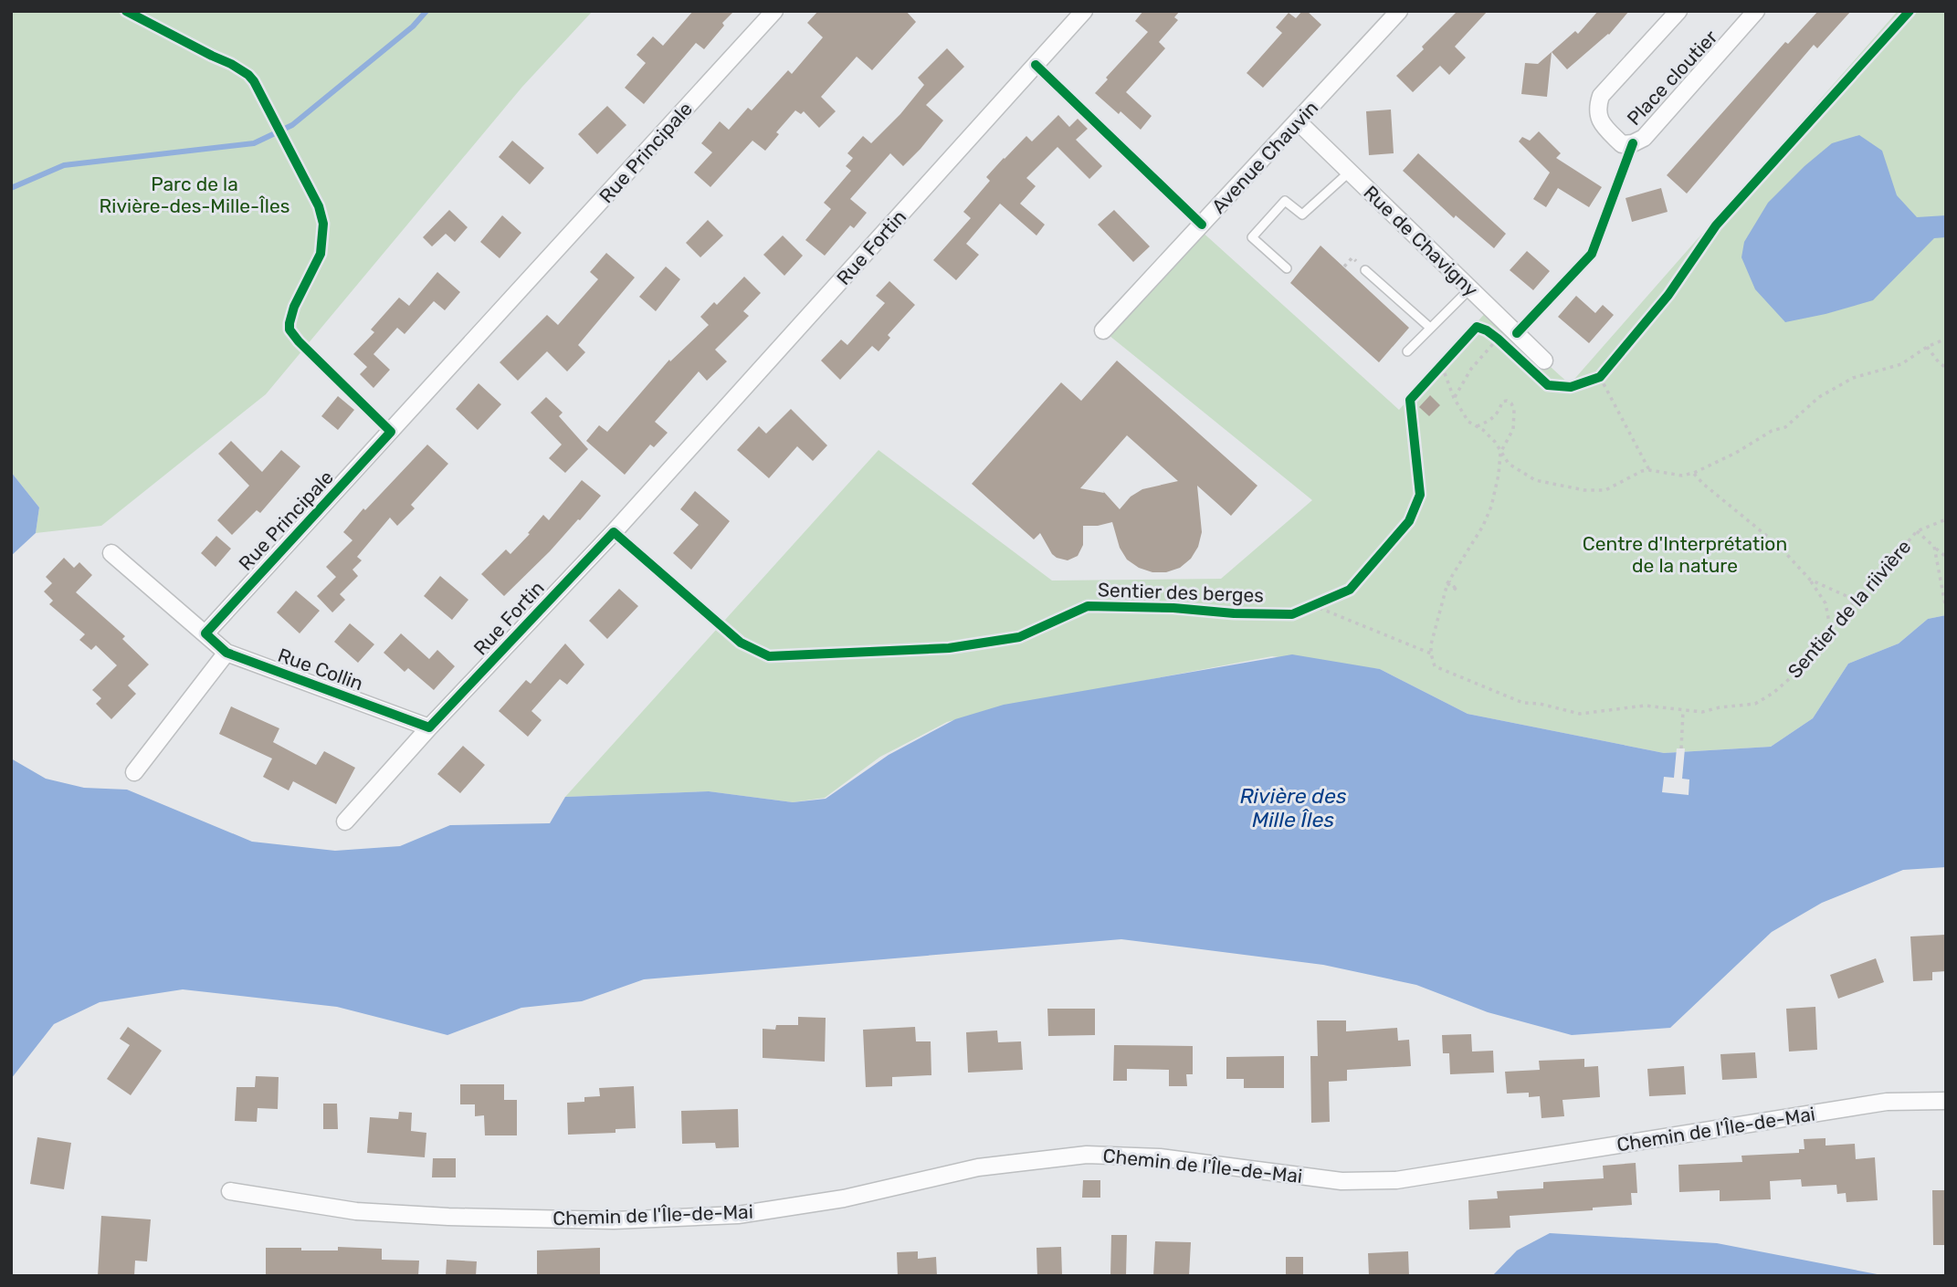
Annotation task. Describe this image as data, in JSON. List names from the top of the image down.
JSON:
{
  "streets": {
    "street": [
      "Place cloutier",
      "Rue Principale",
      "Avenue Chauvin",
      "Rue de Chavigny",
      "Rue Fortin",
      "Rue Collin",
      "Chemin de l'Île-de-Mai"
    ],
    "path": ["Sentier de la riivière"],
    "cycle path": ["Sentier des berges"]
  },
  "crossings": [
    ["Rue Principale", "Rue Collin"],
    ["Avenue Chauvin", "Rue de Chavigny"],
    ["Rue Fortin", "Rue Collin"]
  ],
  "water": ["Rivière des Mille Îles"],
  "parks": ["Parc de la Rivière-des-Mille-Îles", "Centre d'Interprétation de la nature"]
}
